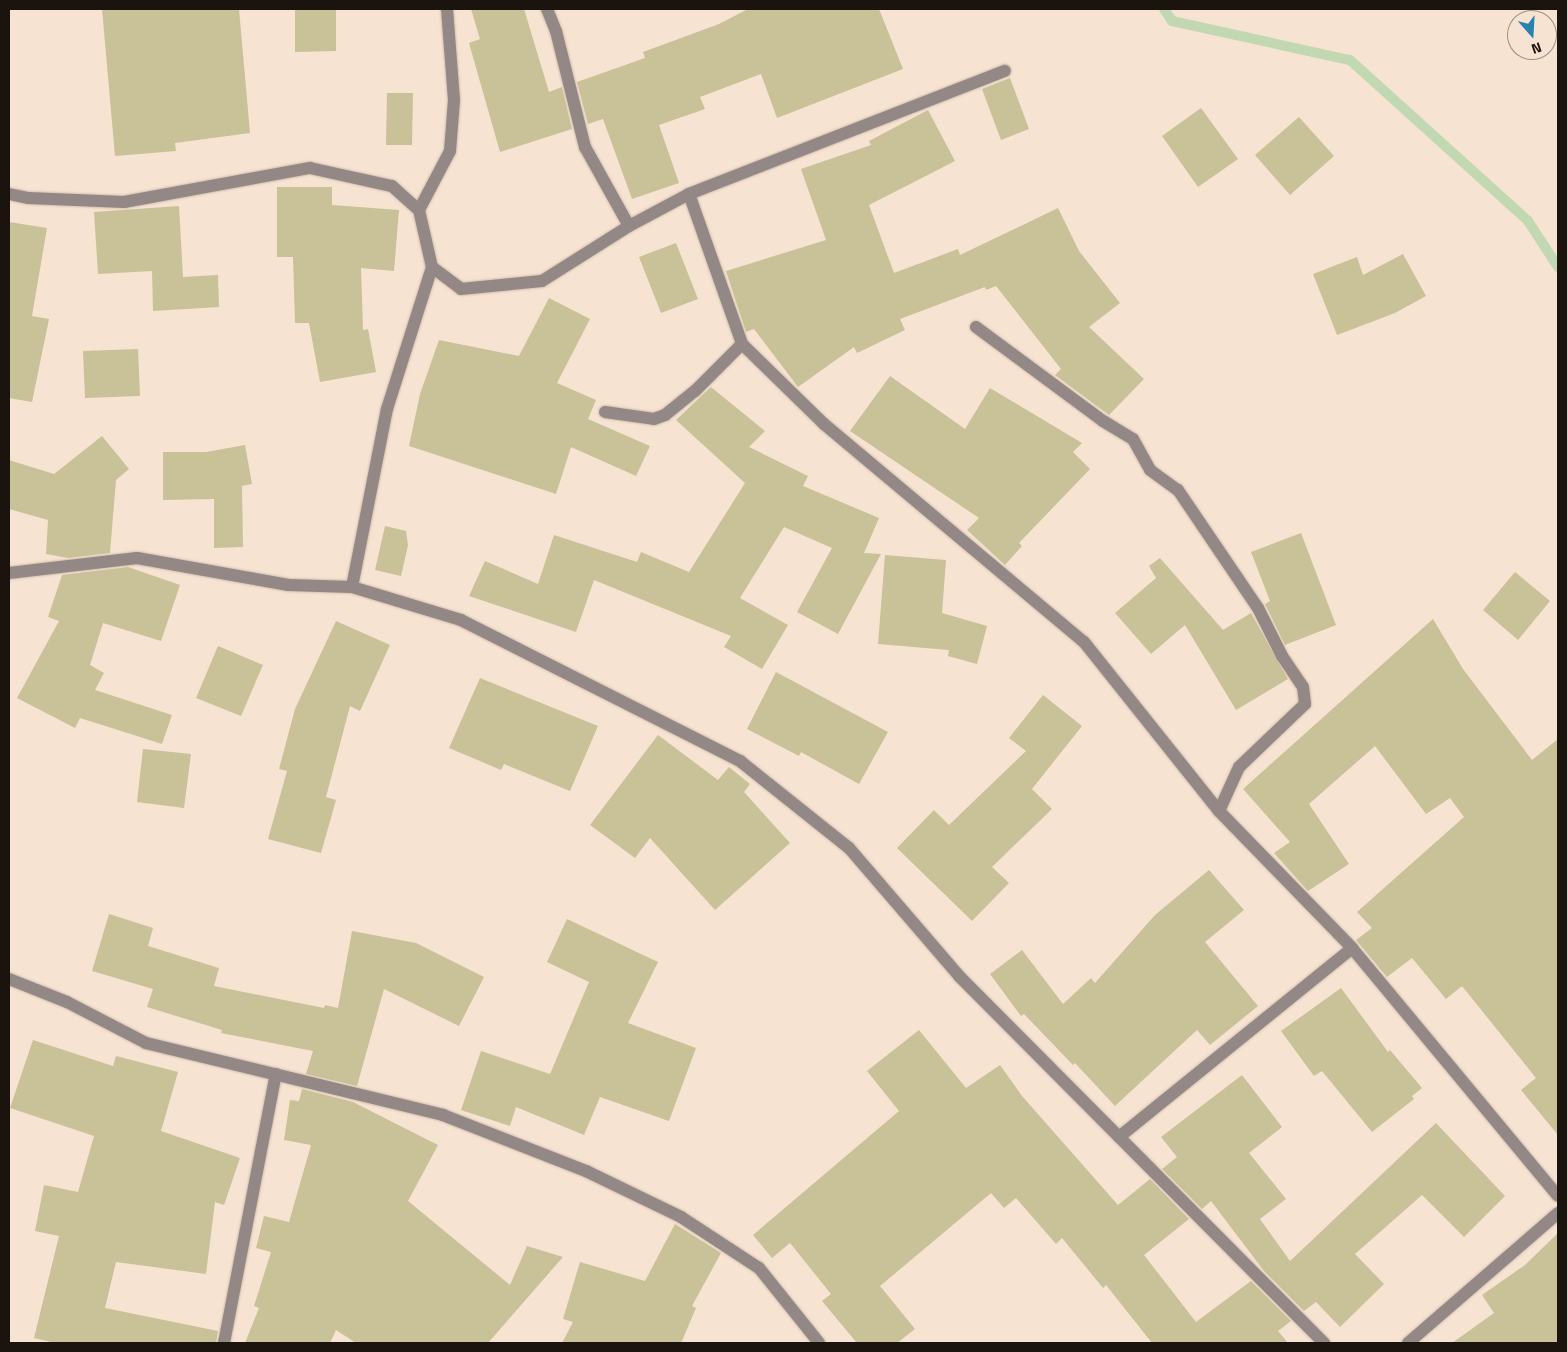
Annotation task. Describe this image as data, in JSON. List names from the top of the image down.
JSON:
{
  "north": "bottom"
}
